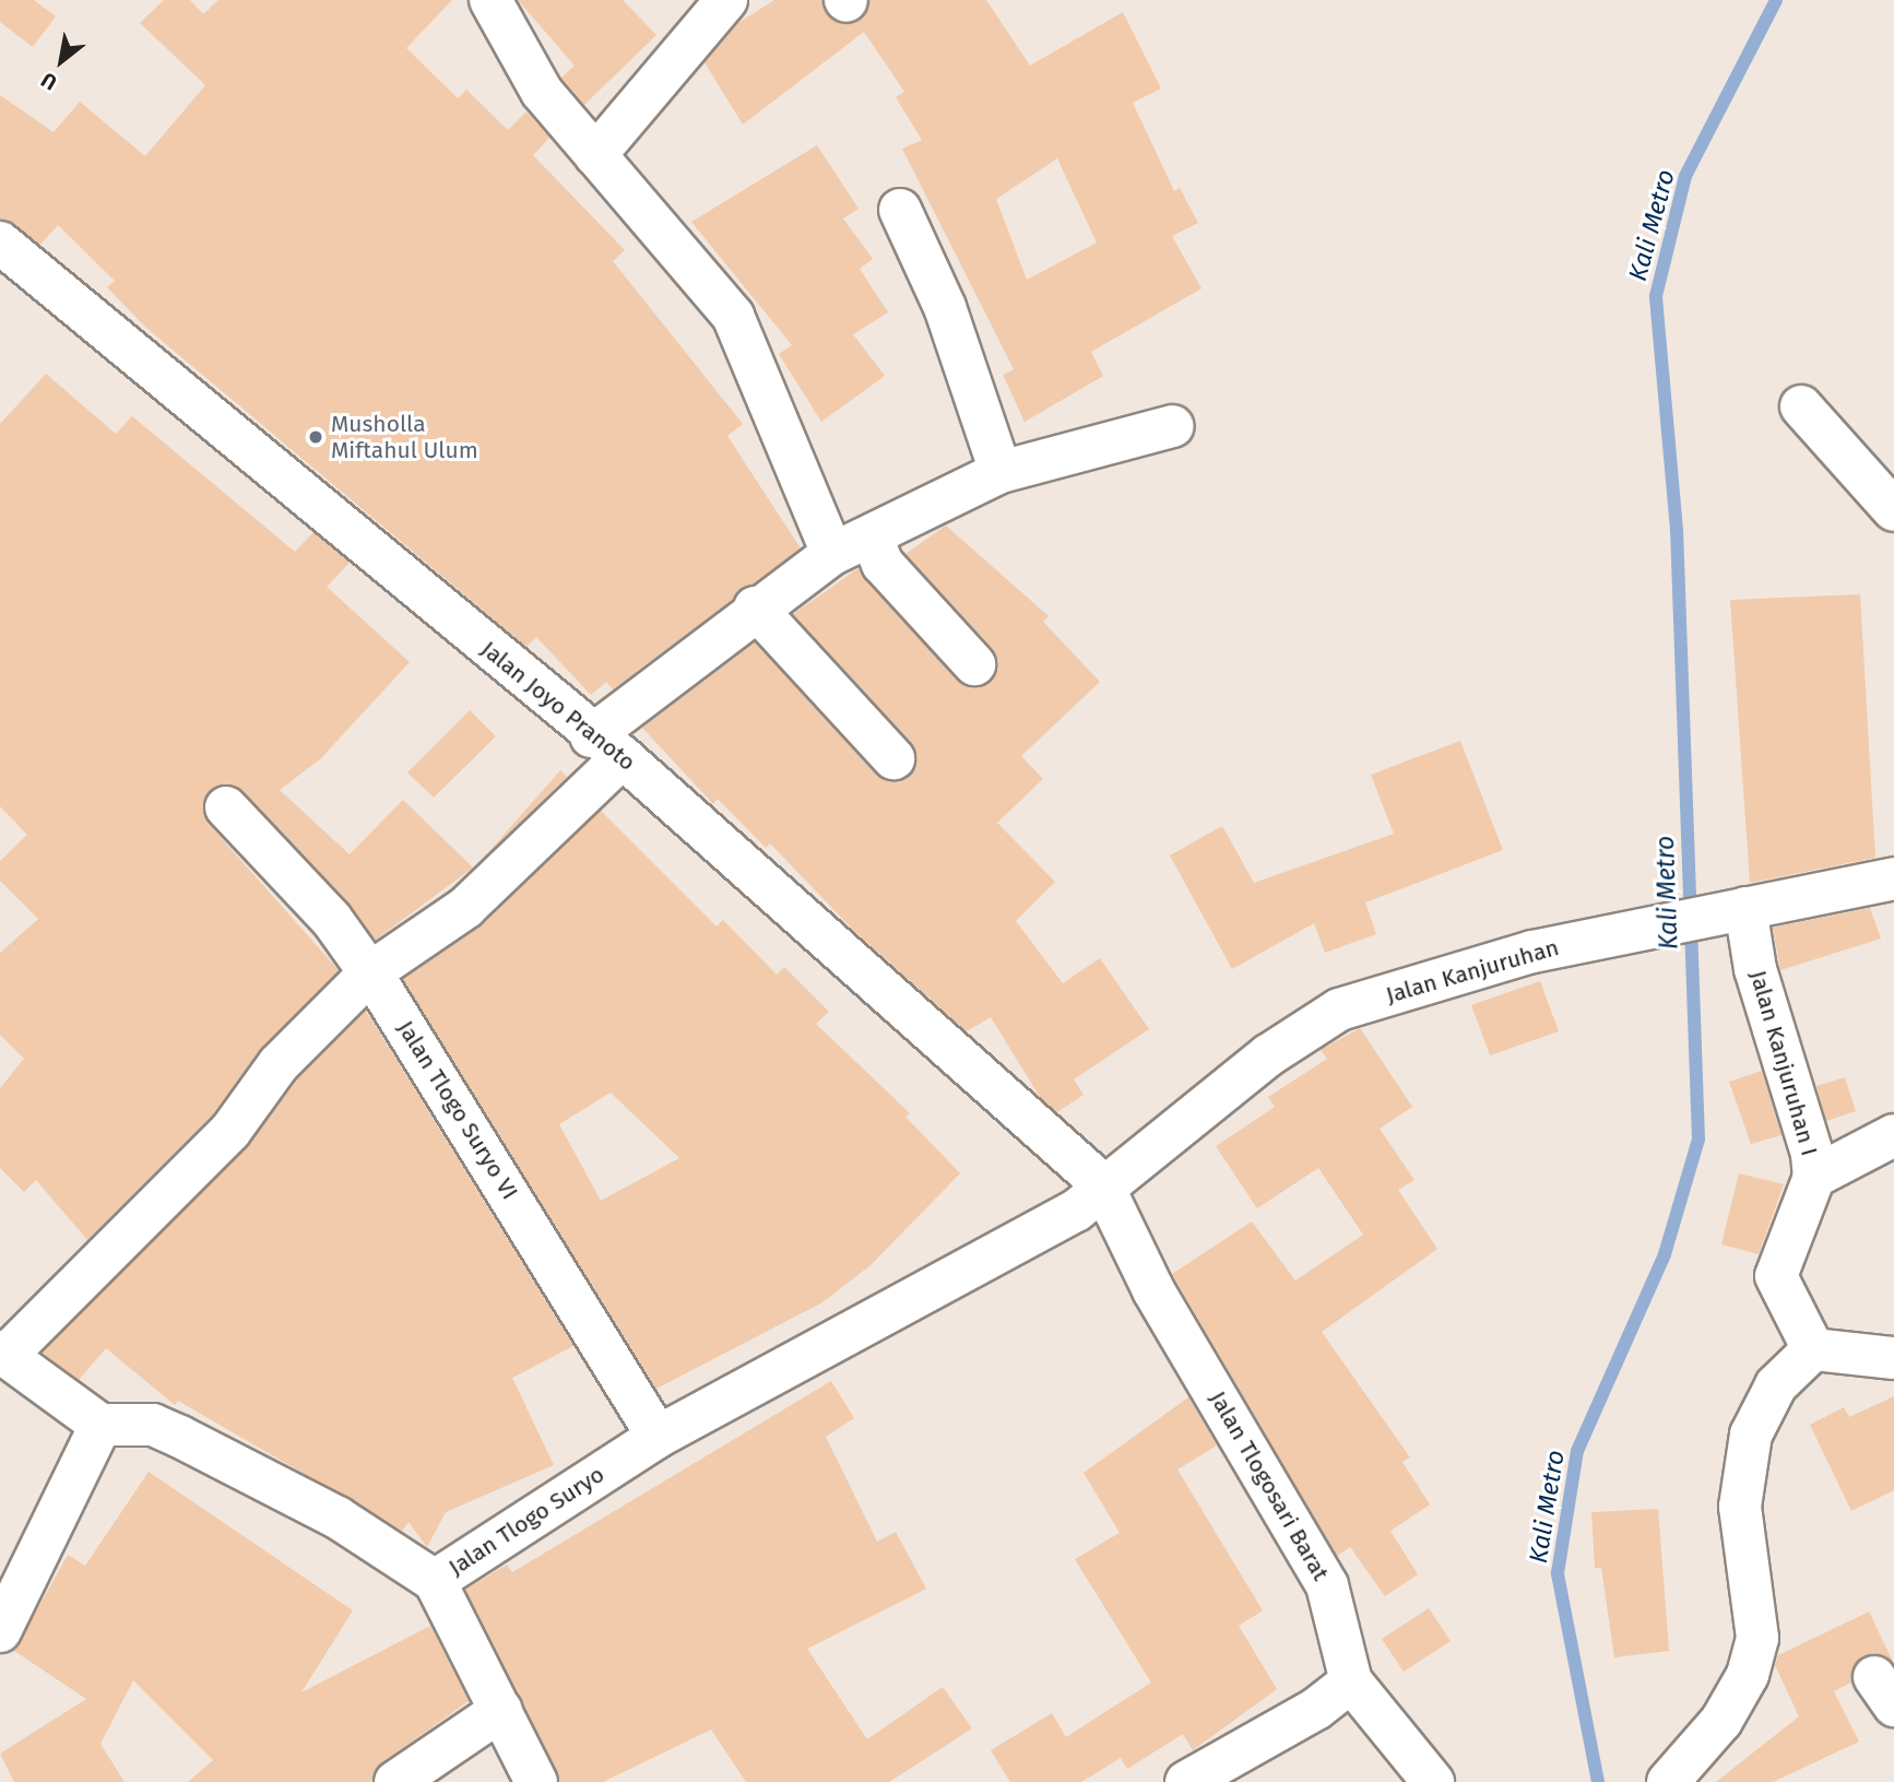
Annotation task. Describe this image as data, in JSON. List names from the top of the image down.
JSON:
{
  "streets": {
    "street": [
      "Jalan Joyo Pranoto",
      "Jalan Kanjuruhan",
      "Jalan Kanjuruhan I",
      "Jalan Tlogo Suryo VI",
      "Jalan Tlogosari Barat",
      "Jalan Tlogo Suryo"
    ]
  },
  "crossings": [
    ["Jalan Joyo Pranoto", "Jalan Kanjuruhan"],
    ["Jalan Joyo Pranoto", "Jalan Tlogosari Barat"],
    ["Jalan Joyo Pranoto", "Jalan Tlogo Suryo"],
    ["Jalan Kanjuruhan", "Jalan Kanjuruhan I"],
    ["Jalan Kanjuruhan", "Jalan Tlogosari Barat"],
    ["Jalan Kanjuruhan", "Jalan Tlogo Suryo"],
    ["Jalan Tlogo Suryo VI", "Jalan Tlogo Suryo"],
    ["Jalan Tlogosari Barat", "Jalan Tlogo Suryo"]
  ],
  "water": ["Kali Metro"],
  "places": ["Musholla Miftahul Ulum"],
  "north": "bottom left"
}
